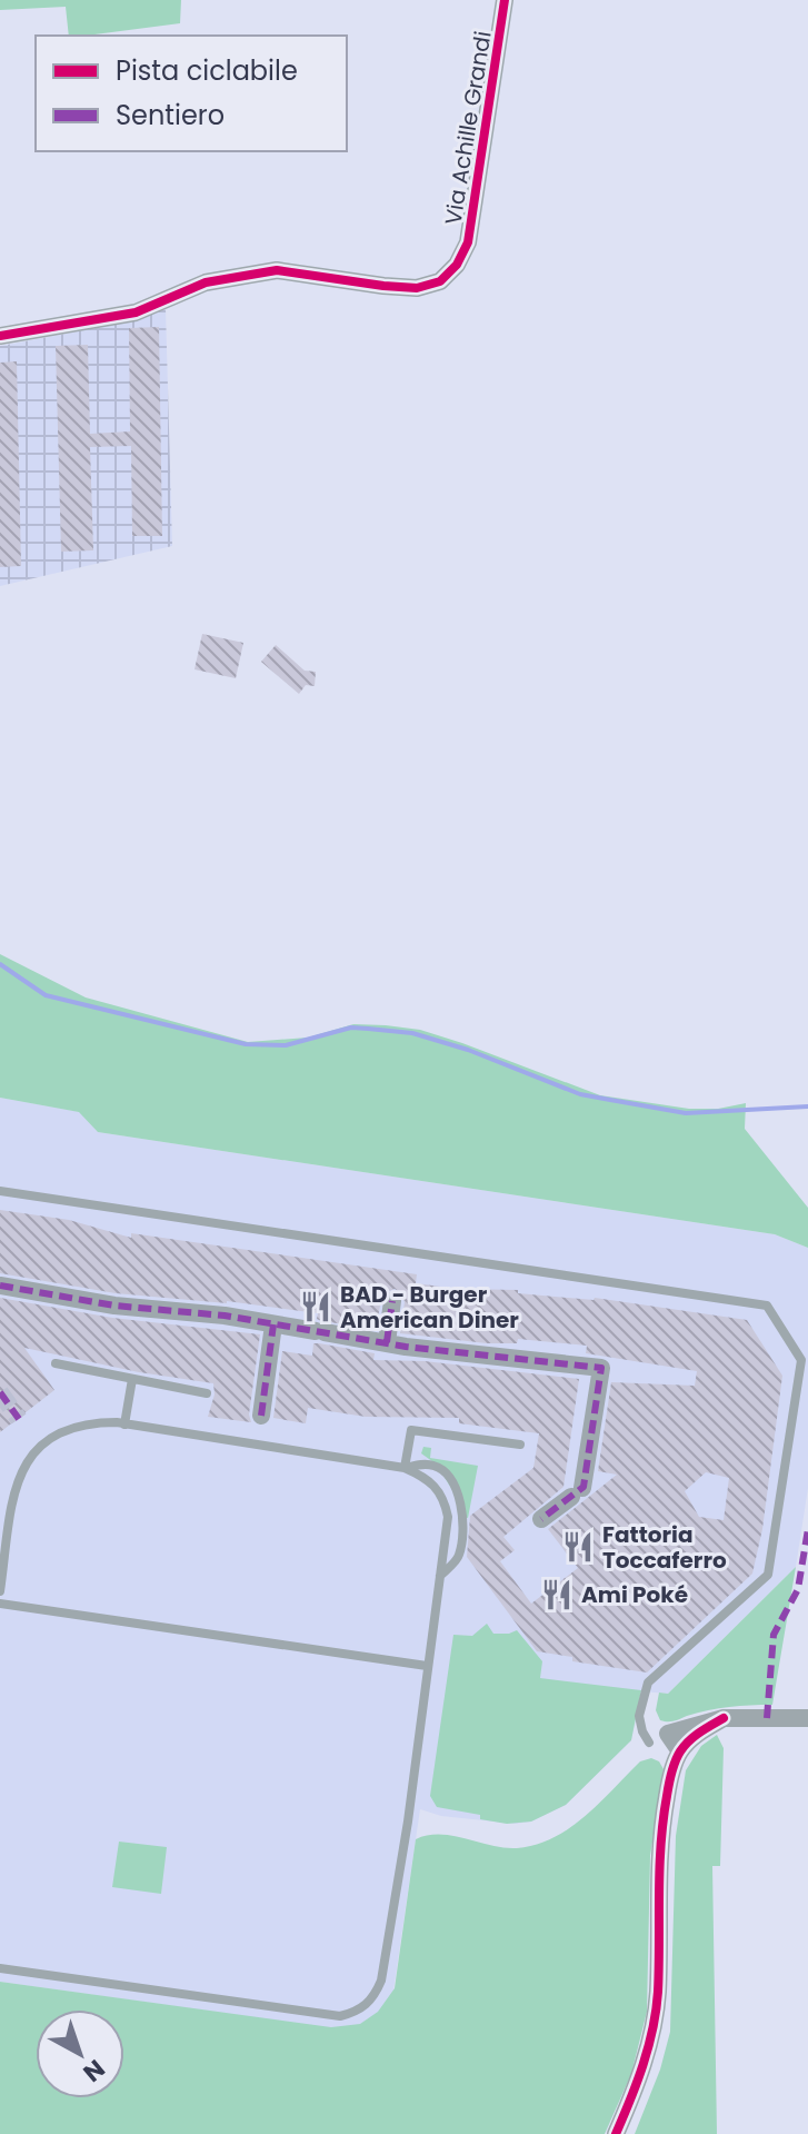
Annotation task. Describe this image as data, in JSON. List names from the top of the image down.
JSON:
{
  "streets": {
    "street": ["Via Achille Grandi"]
  },
  "places": {
    "restaurant": ["BAD - Burger American Diner", "Fattoria Toccaferro", "Ami Poké"]
  },
  "legend": ["Pista ciclabile", "Sentiero"],
  "north": "bottom right"
}
